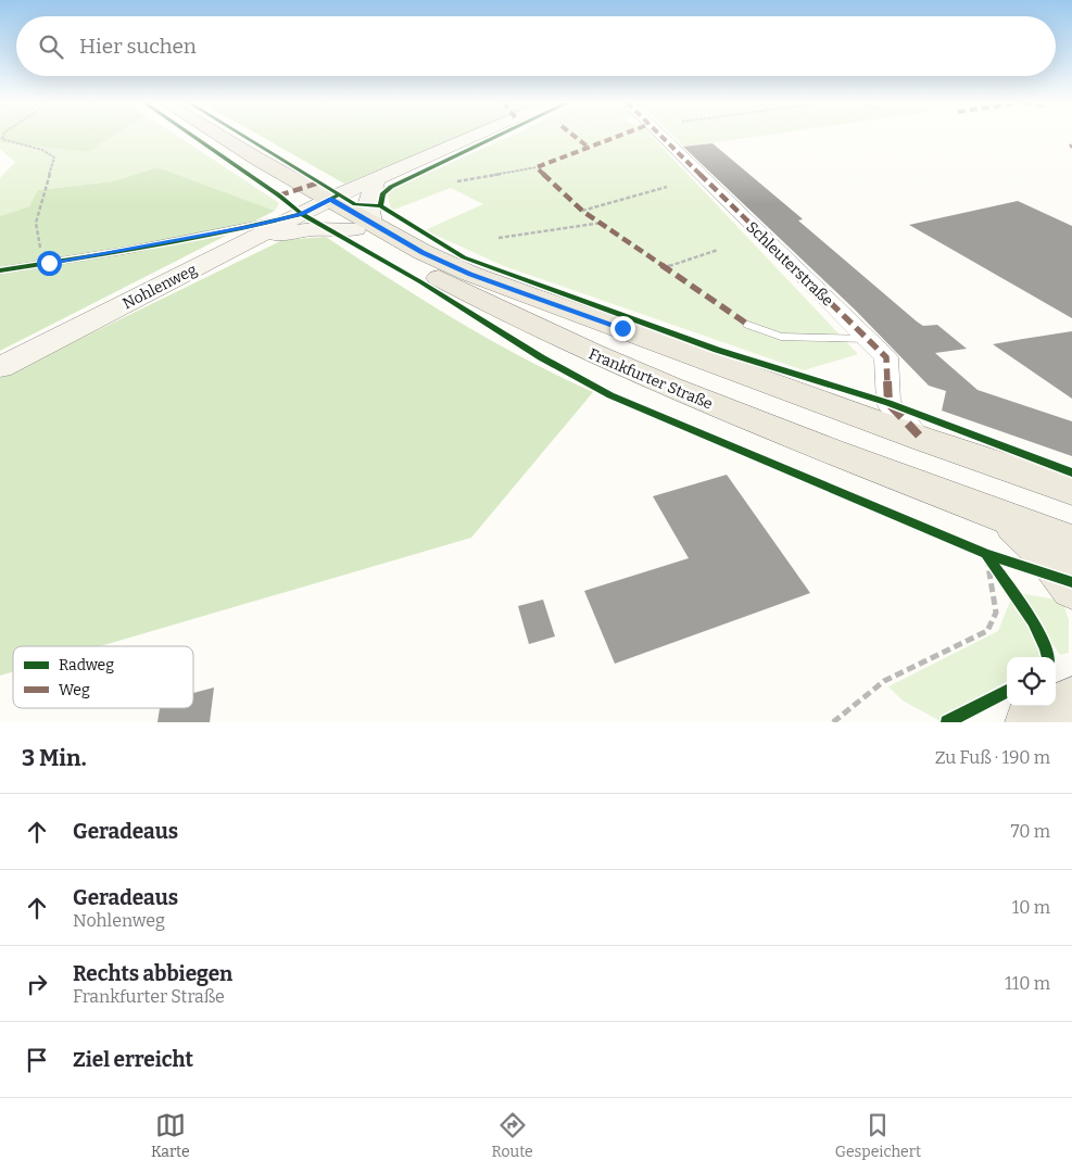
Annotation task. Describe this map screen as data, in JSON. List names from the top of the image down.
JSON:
{
  "streets": {
    "main road": ["Nohlenweg", "Frankfurter Straße"],
    "street": ["Schleuterstraße"]
  },
  "crossings": [
    ["Schleuterstraße", "Frankfurter Straße"],
    ["Nohlenweg", "Frankfurter Straße"]
  ],
  "legend": ["Radweg", "Weg"],
  "page": {
    "search": "Hier suchen",
    "heading": ["3 Min.", "Zu Fuß · 190 m"],
    "list": [
      ["Geradeaus", "70 m"],
      ["Geradeaus", "Nohlenweg", "10 m"],
      ["Rechts abbiegen", "Frankfurter Straße", "110 m"],
      "Ziel erreicht"
    ],
    "nav": ["Karte", "Route", "Gespeichert"]
  }
}
